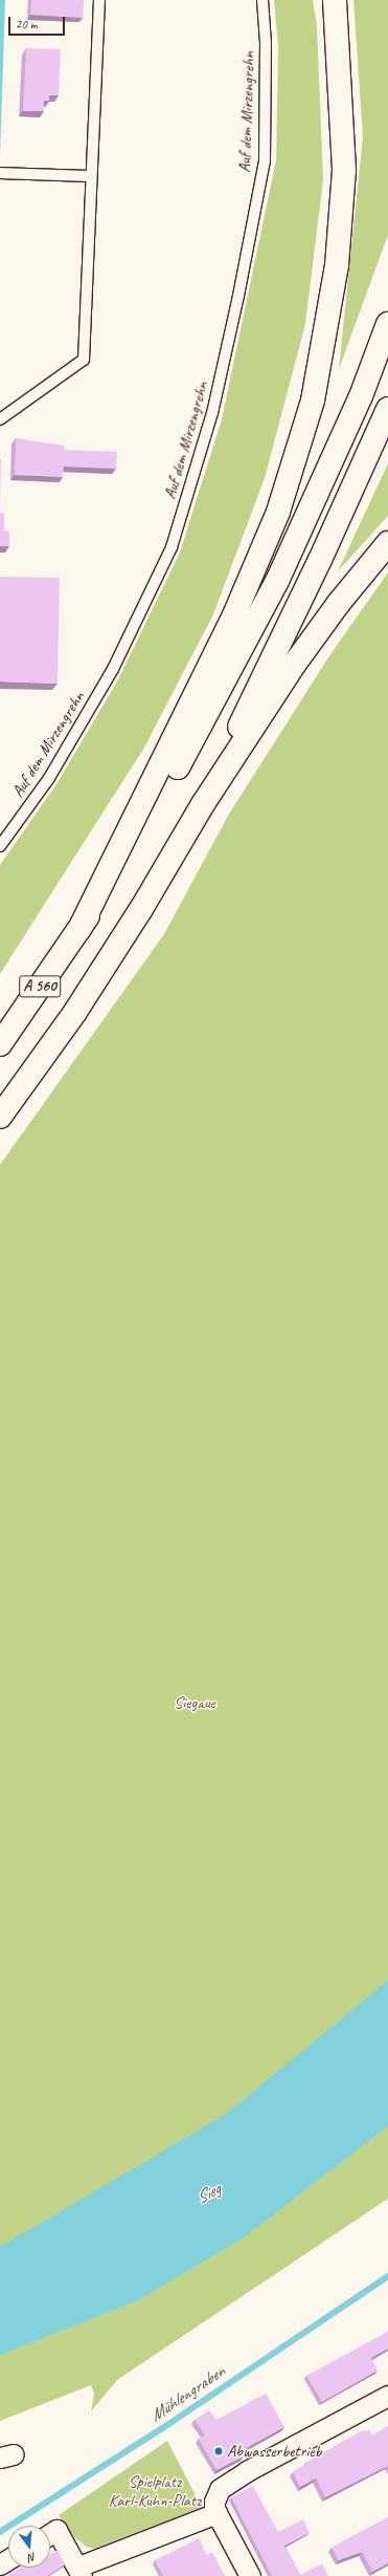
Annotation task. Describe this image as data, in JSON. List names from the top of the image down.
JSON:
{
  "streets": {
    "highway": ["A 560"],
    "lane": ["Auf dem Mirzengrehn"]
  },
  "water": ["Sieg", "Mühlengraben"],
  "parks": ["Siegaue", "Spielplatz Karl-Kuhn-Platz"],
  "places": ["Abwasserbetrieb"],
  "scale_bar": "20 m",
  "north": "bottom"
}
